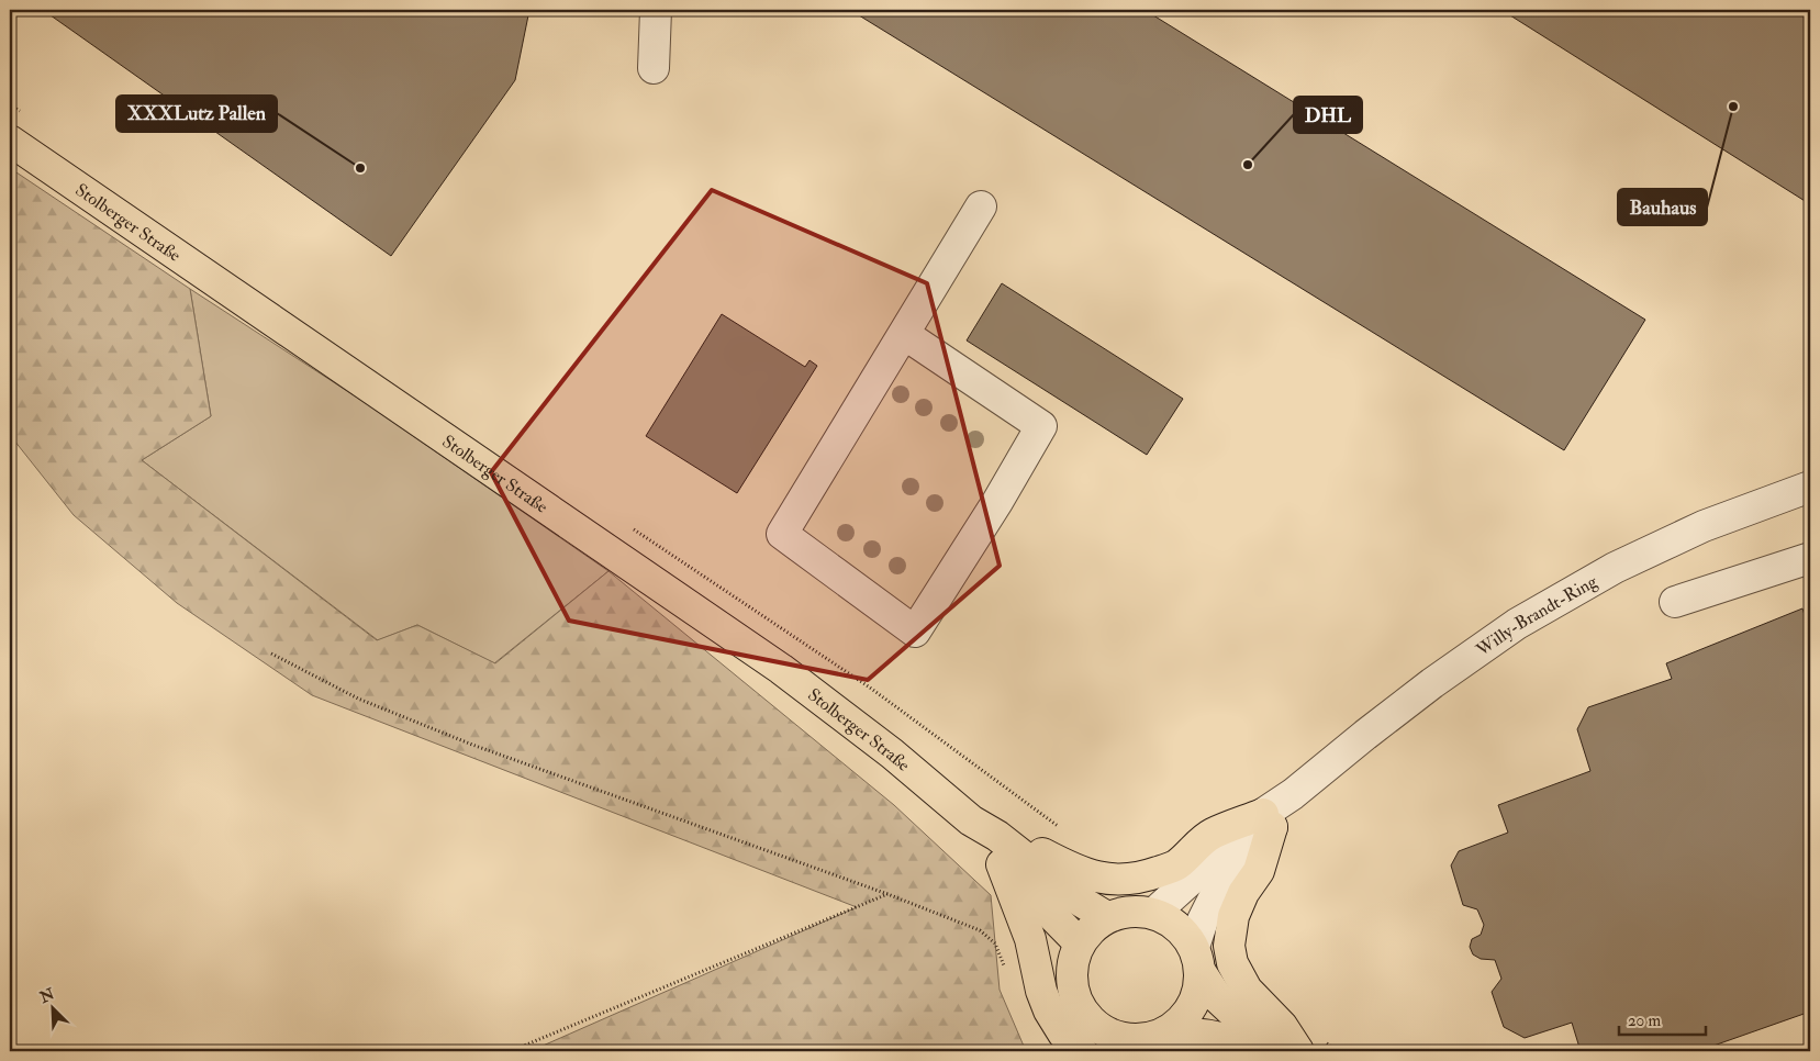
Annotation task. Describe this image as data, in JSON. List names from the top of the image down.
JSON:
{
  "streets": {
    "main road": ["Stolberger Straße"],
    "street": ["Willy-Brandt-Ring"]
  },
  "crossings": [
    ["Stolberger Straße", "Willy-Brandt-Ring"]
  ],
  "places": ["Bauhaus", "DHL", "XXXLutz Pallen"],
  "scale_bar": "20 m",
  "north": "top left"
}
